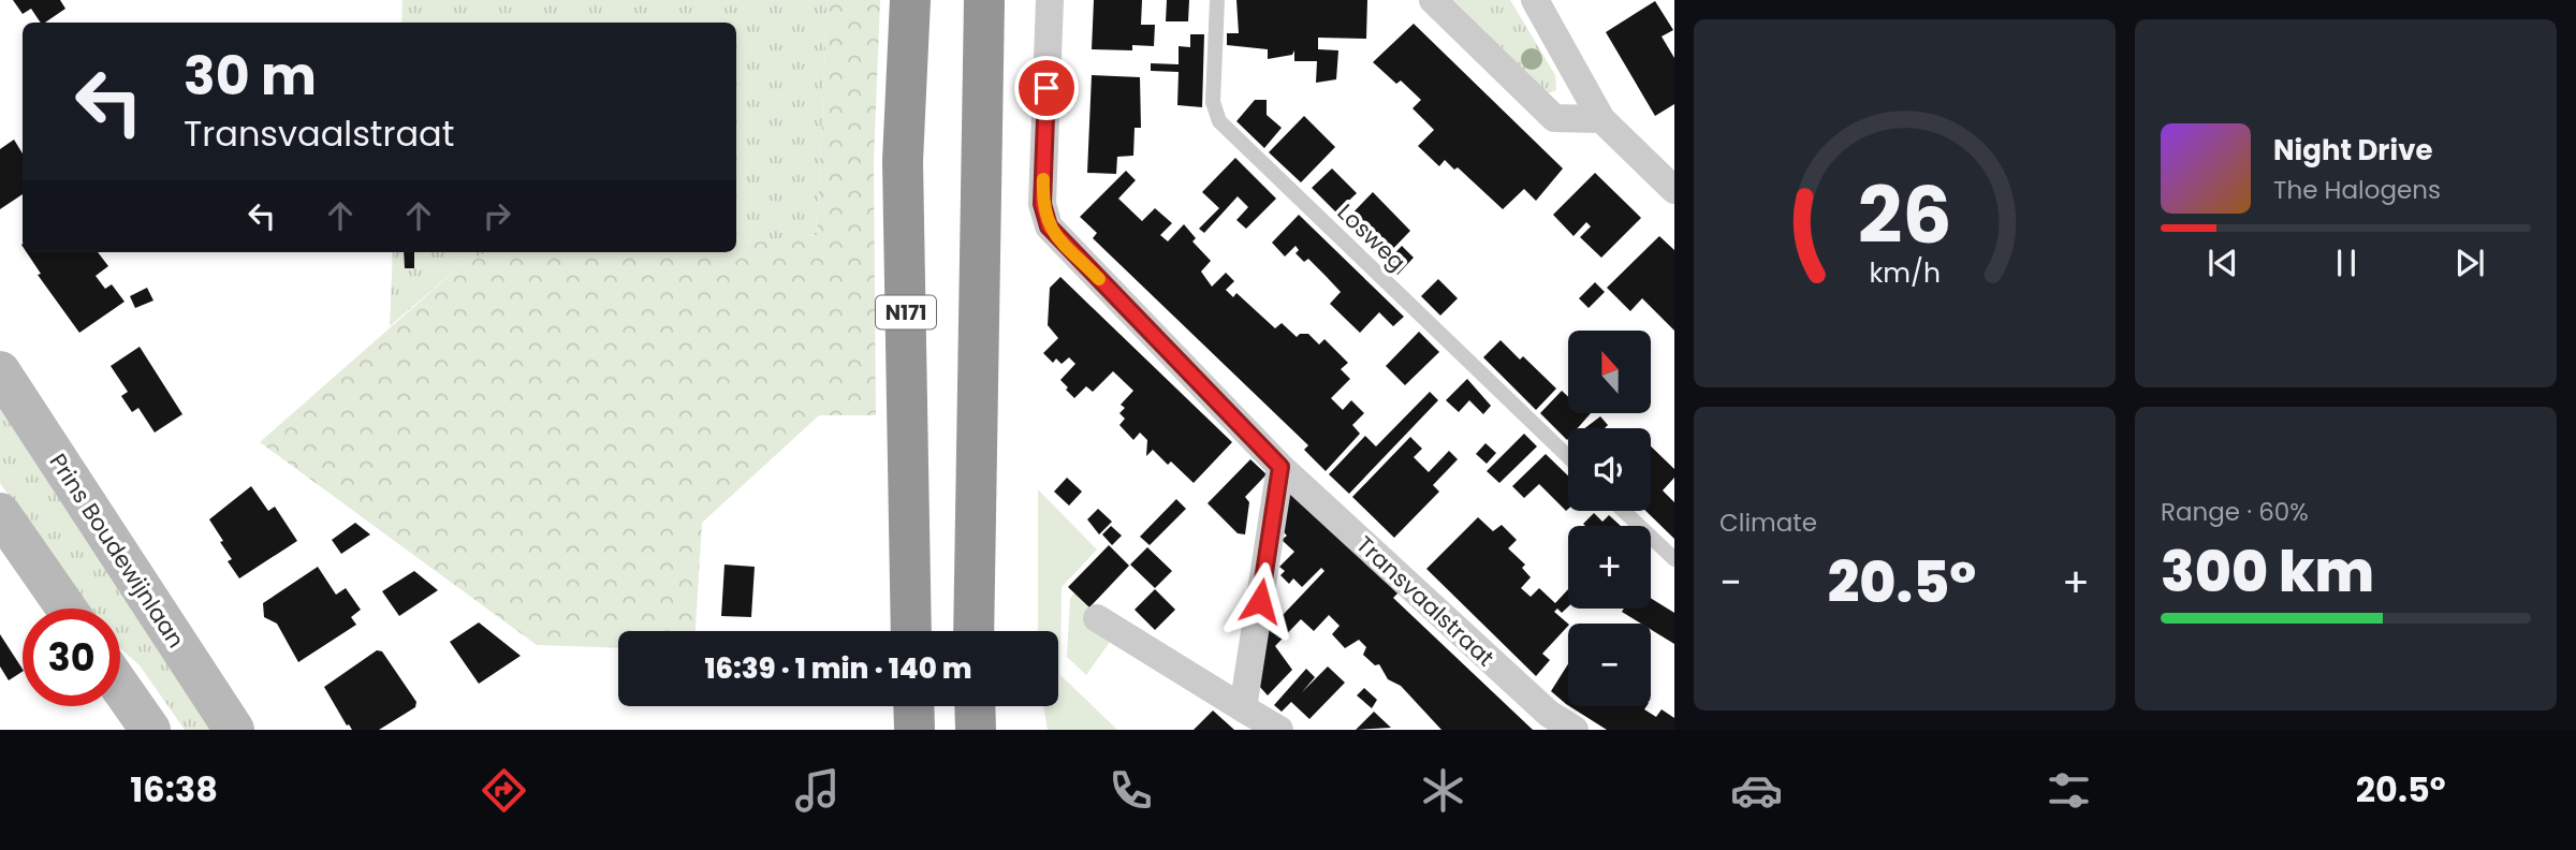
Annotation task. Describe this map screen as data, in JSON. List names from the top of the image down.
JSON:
{
  "streets": {
    "highway": ["N171"],
    "main road": ["Prins Boudewijnlaan"],
    "street": ["Transvaalstraat"],
    "lane": ["Losweg"]
  },
  "north": "top",
  "page": {
    "turn": ["30 m", "Transvaalstraat"],
    "song": ["Night Drive", "The Halogens"],
    "map_buttons": ["+", "−"],
    "tile": [
      "Climate",
      ["Range · 60%", "300 km"]
    ],
    "heat": ["−", "20.5°", "+"],
    "limit": "30",
    "trip": "16:39 · 1 min · 140 m",
    "tabs": ["16:38", "20.5°"],
    "gauge": ["26", "km/h"]
  }
}
